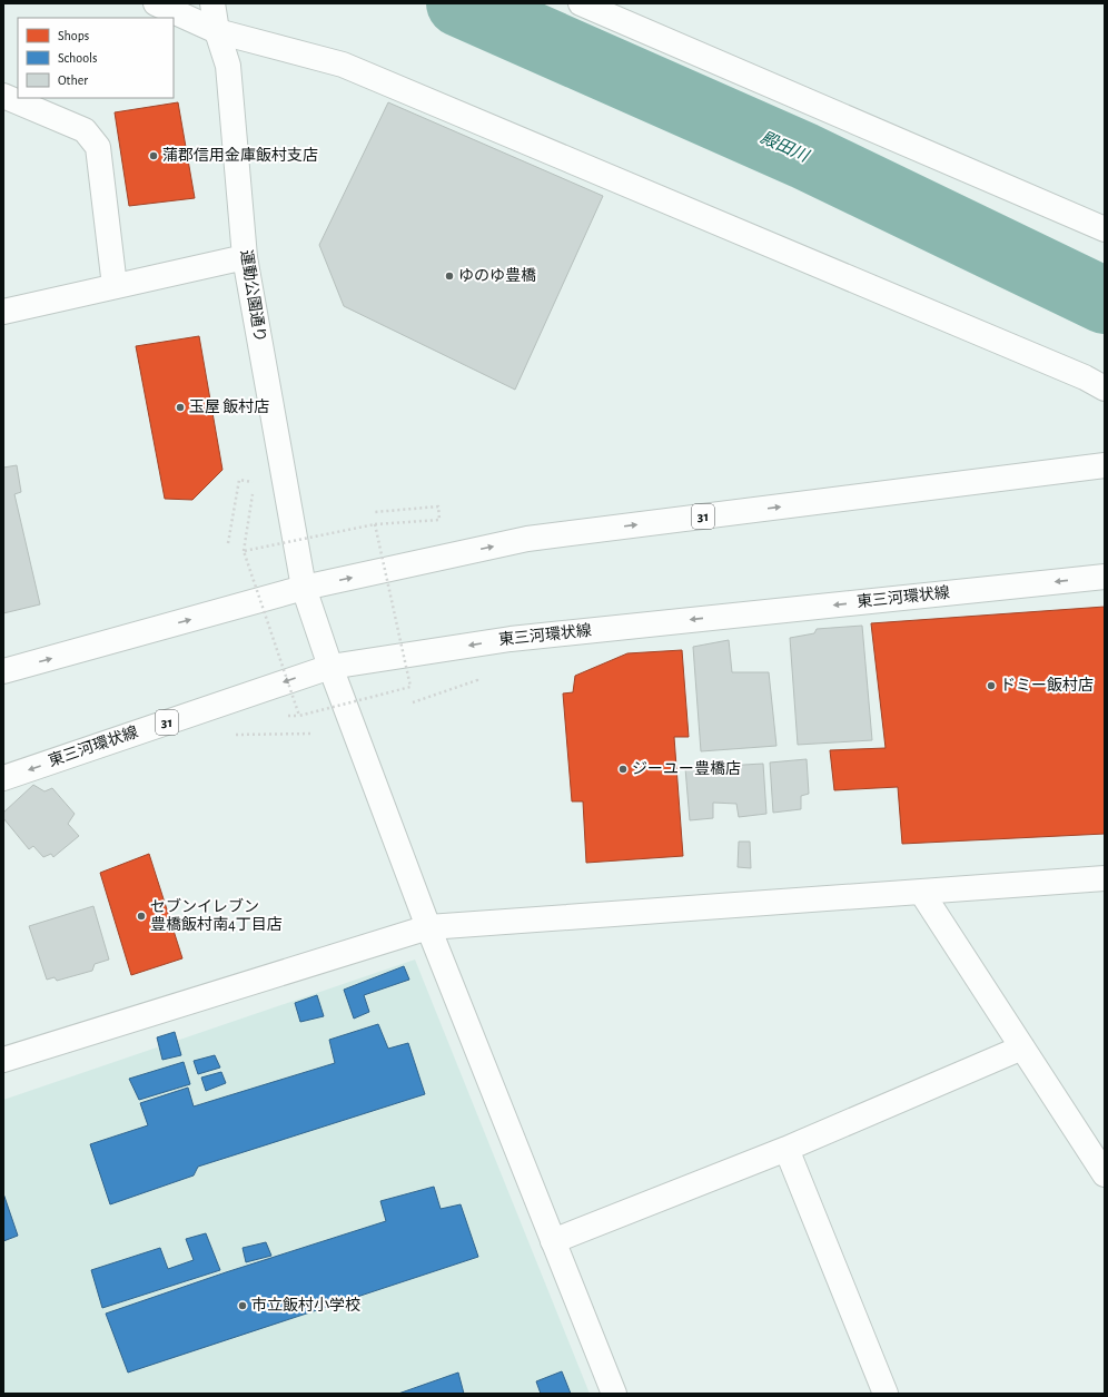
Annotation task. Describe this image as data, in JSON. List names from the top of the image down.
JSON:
{
  "streets": {
    "street": ["運動公園通り", "31", "東三河環状線"]
  },
  "crossings": [
    ["運動公園通り", "31"],
    ["運動公園通り", "東三河環状線"]
  ],
  "water": ["殿田川"],
  "places": [
    "蒲郡信用金庫飯村支店",
    "ゆのゆ豊橋",
    "玉屋 飯村店",
    "ドミー飯村店",
    "ジーユー豊橋店",
    "セブンイレブン 豊橋飯村南4丁目店",
    "市立飯村小学校"
  ],
  "legend": ["Shops", "Schools", "Other"]
}
